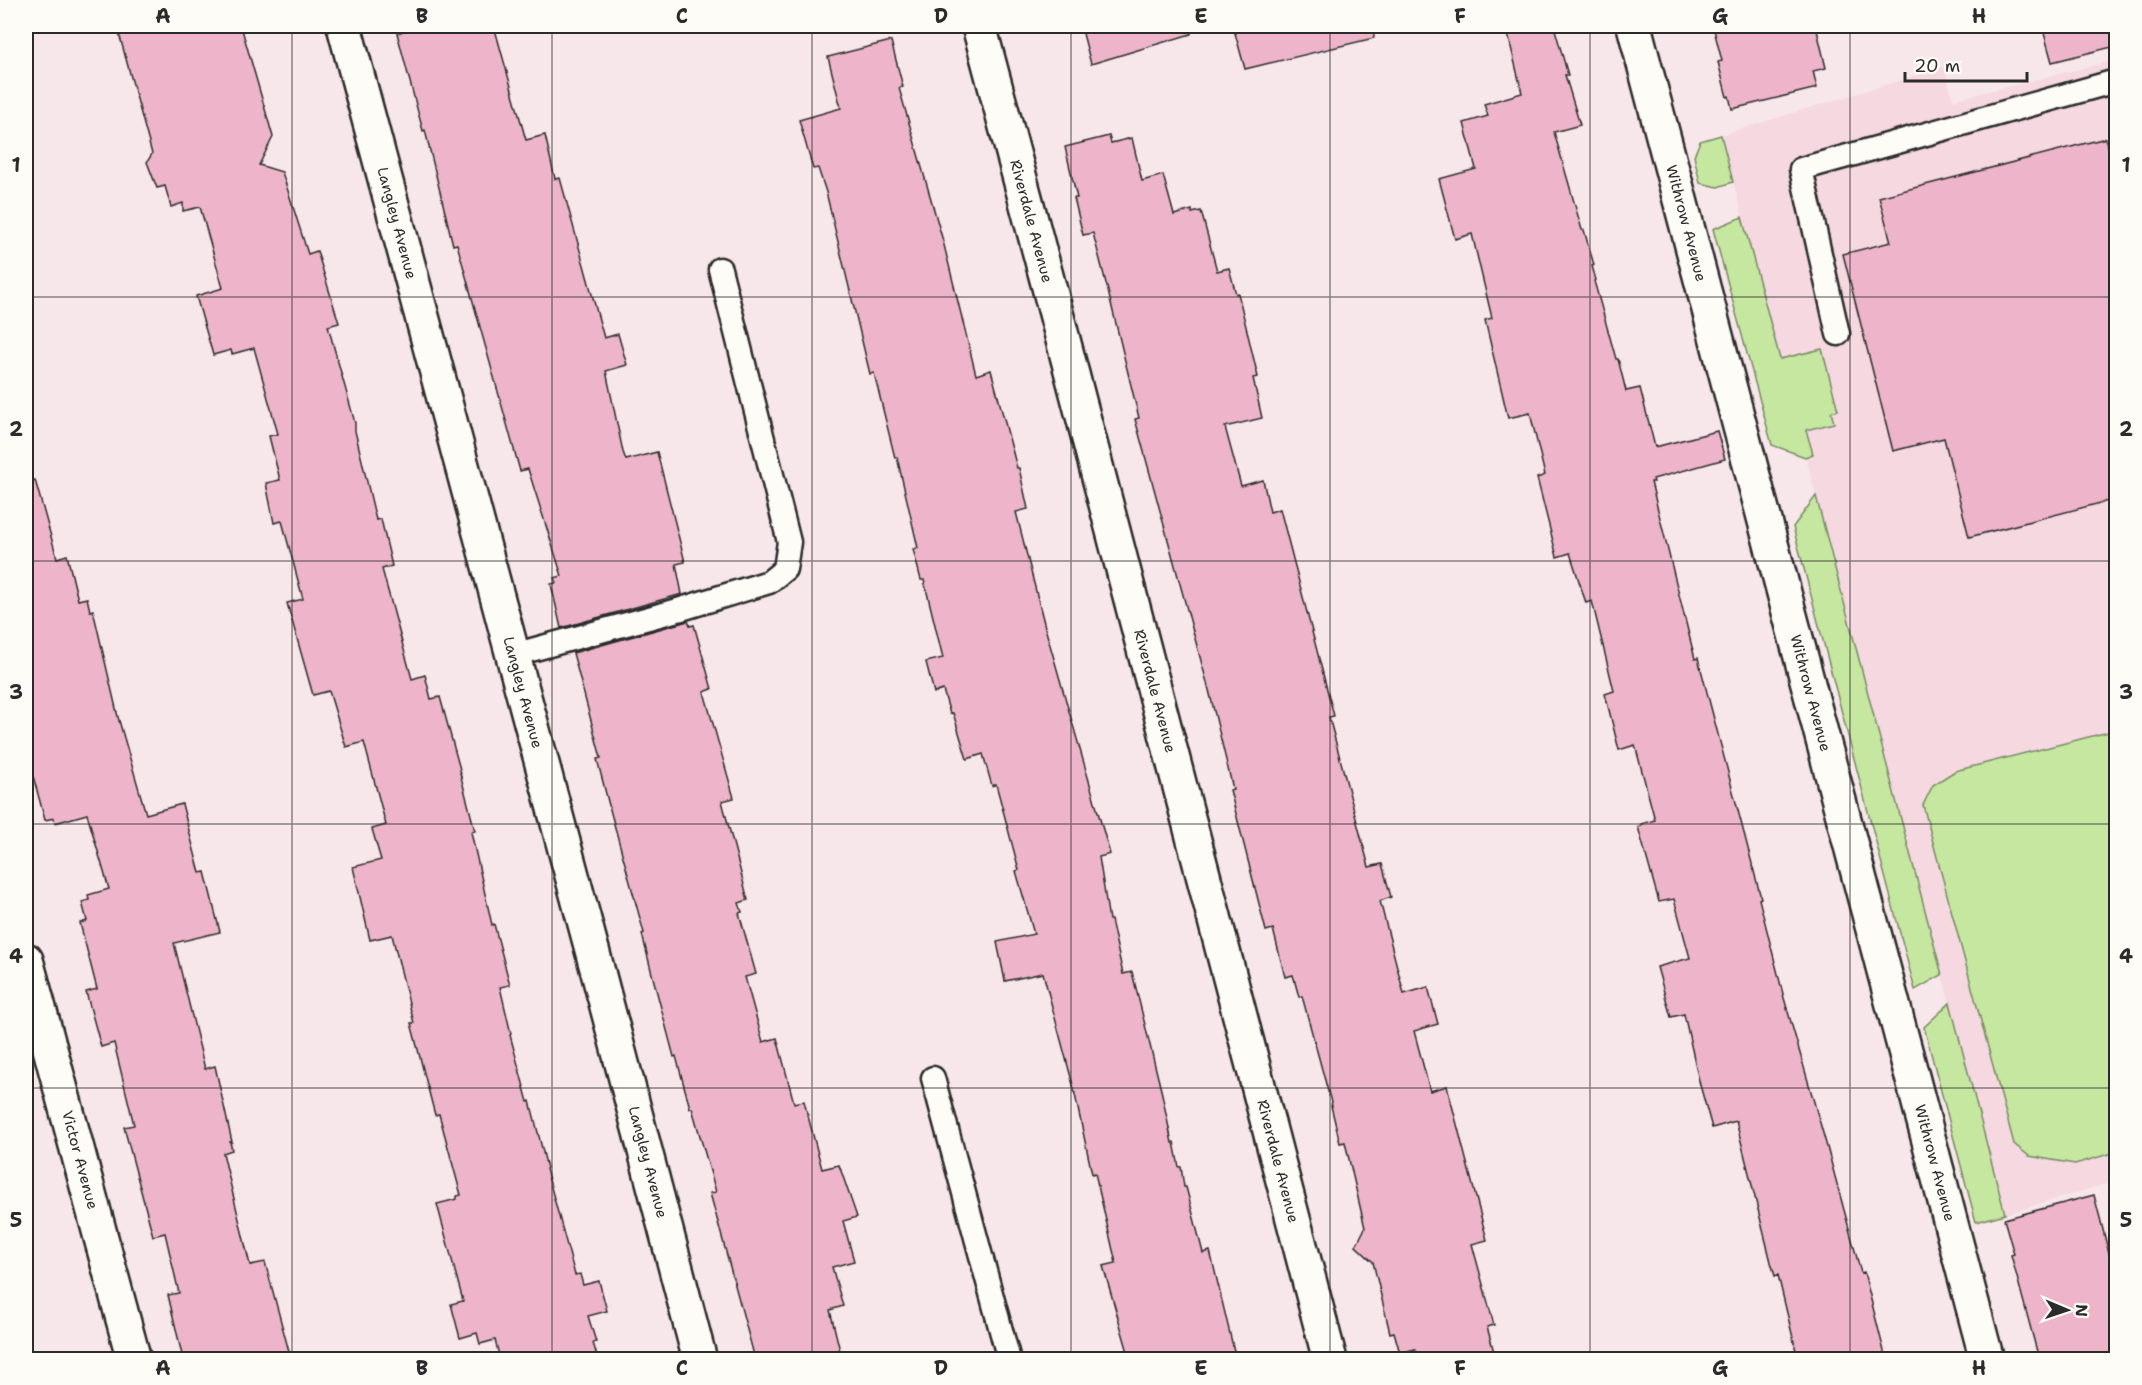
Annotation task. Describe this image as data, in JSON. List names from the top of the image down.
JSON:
{
  "streets": {
    "street": [
      "Riverdale Avenue",
      "Langley Avenue",
      "Withrow Avenue",
      "Victor Avenue"
    ]
  },
  "scale_bar": "20 m",
  "north": "right",
  "grid": {
    "columns": [
      "A",
      "B",
      "C",
      "D",
      "E",
      "F",
      "G",
      "H"
    ],
    "rows": [
      "1",
      "2",
      "3",
      "4",
      "5"
    ]
  }
}
